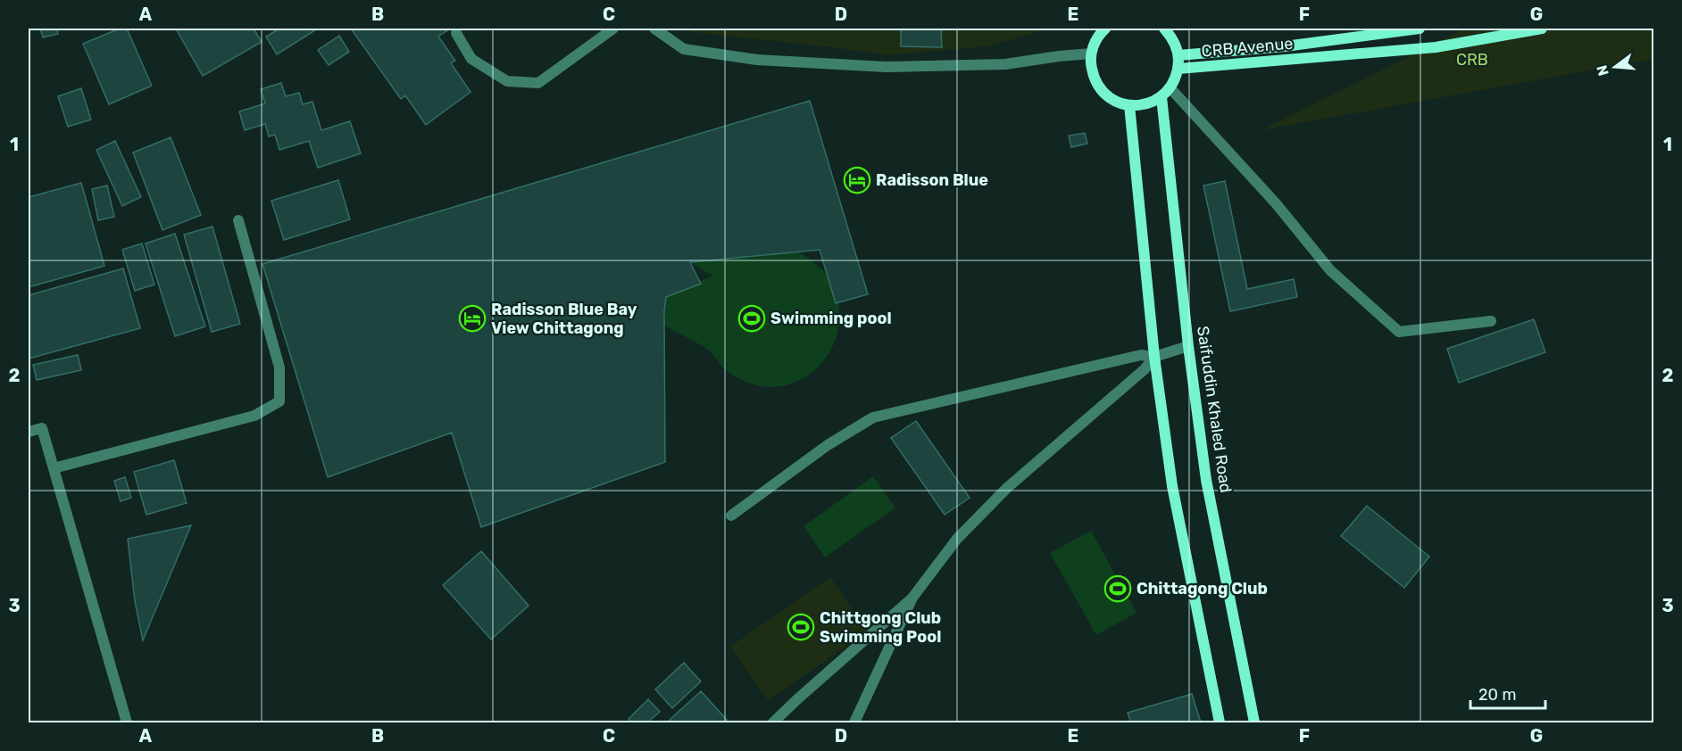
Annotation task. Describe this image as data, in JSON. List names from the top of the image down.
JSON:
{
  "streets": {
    "main road": ["CRB Avenue", "Saifuddin Khaled Road"]
  },
  "parks": ["CRB"],
  "places": {
    "hotel": ["Radisson Blue", "Radisson Blue Bay View Chittagong"],
    "sports": ["Swimming pool", "Chittagong Club", "Chittgong Club Swimming Pool"]
  },
  "scale_bar": "20 m",
  "north": "left",
  "grid": {
    "columns": [
      "A",
      "B",
      "C",
      "D",
      "E",
      "F",
      "G"
    ],
    "rows": ["1", "2", "3"]
  }
}
